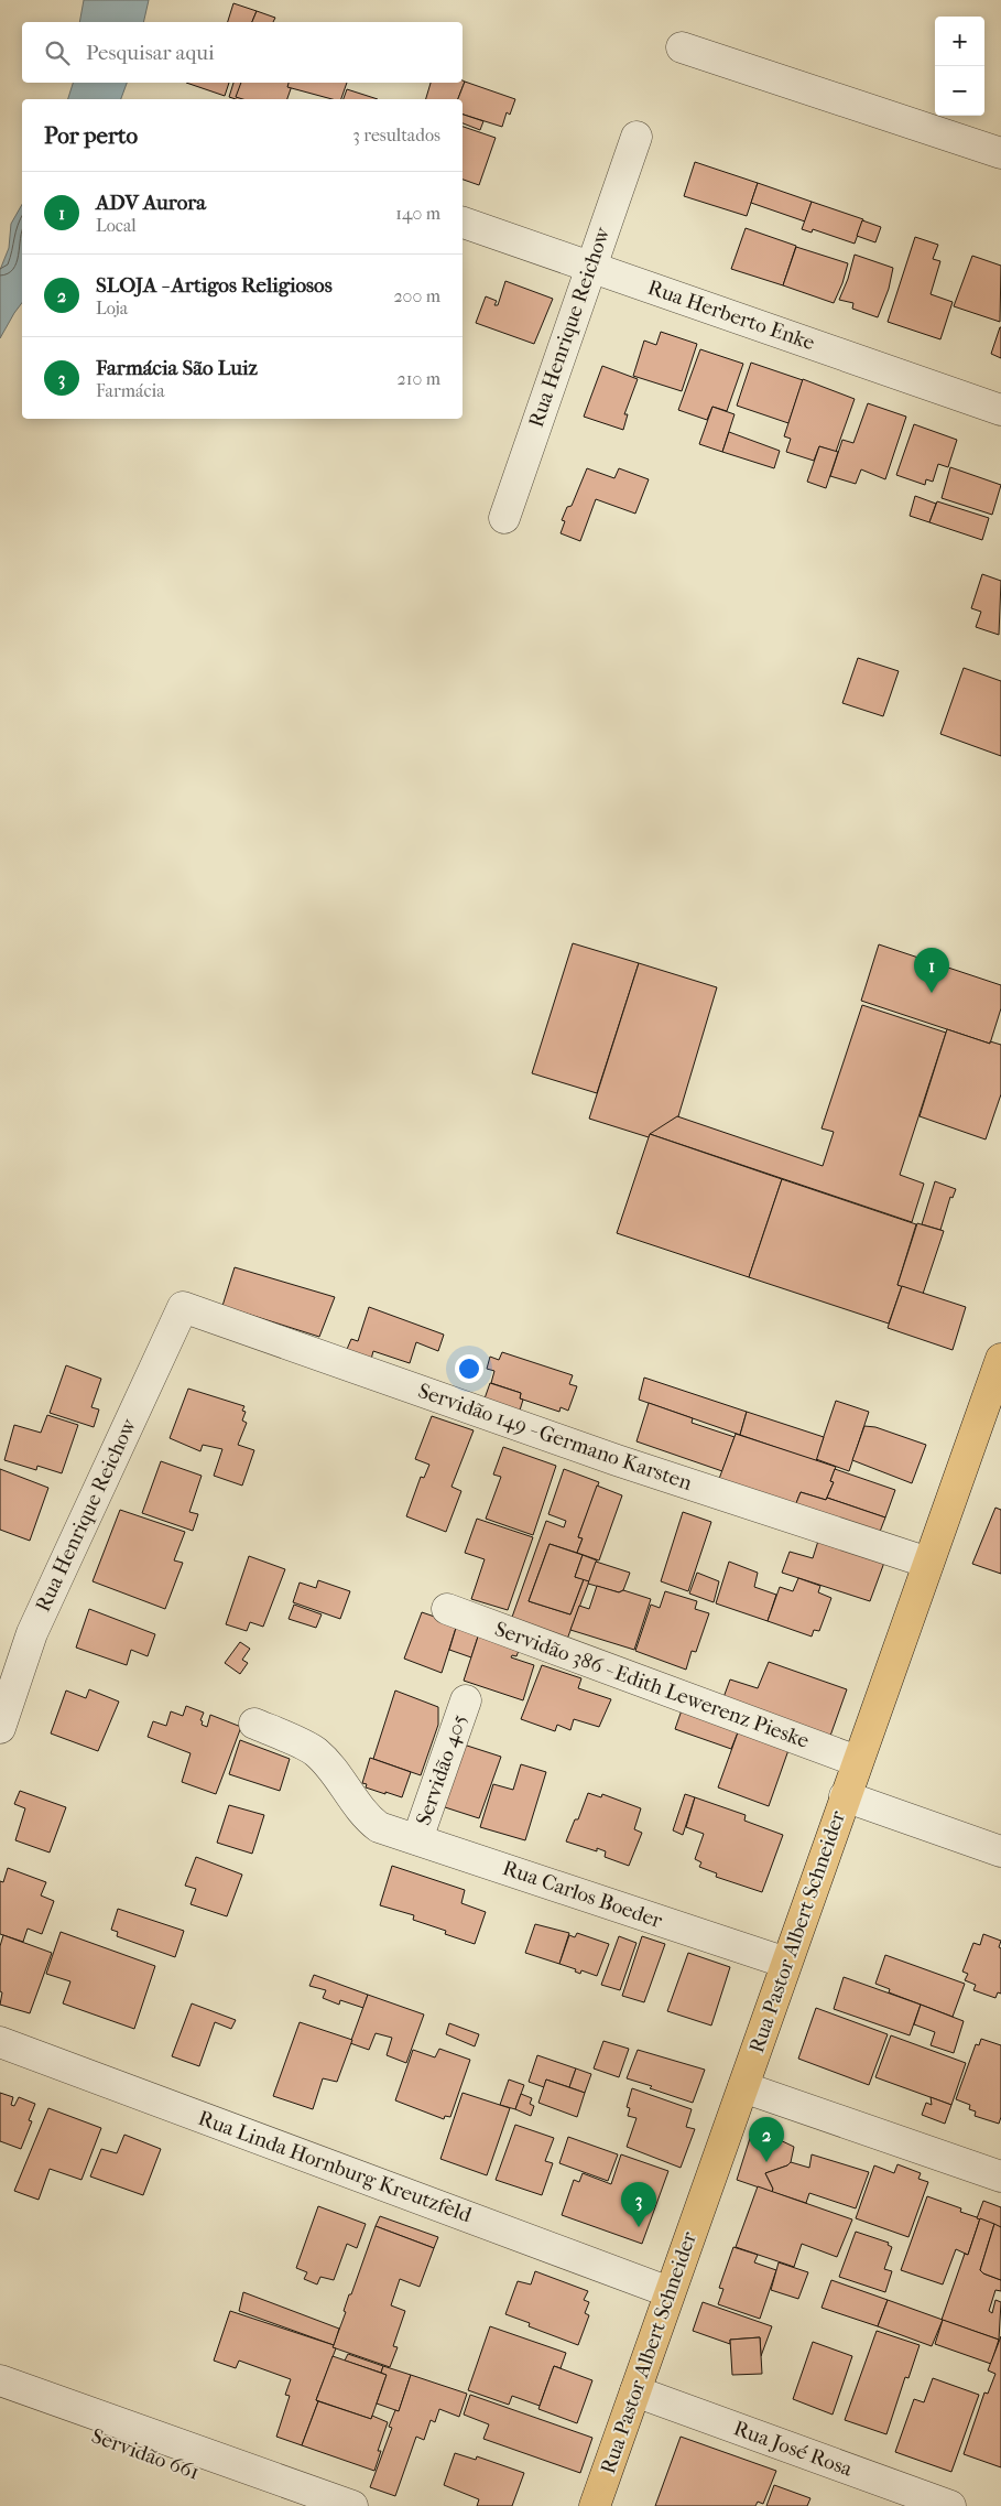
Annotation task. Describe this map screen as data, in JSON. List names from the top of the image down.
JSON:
{
  "streets": {
    "main road": ["Rua Pastor Albert Schneider"],
    "street": [
      "Rua Herberto Enke",
      "Rua Henrique Reichow",
      "Servidão 149 - Germano Karsten",
      "Servidão 386 - Edith Lewerenz Pieske",
      "Servidão 405",
      "Rua Carlos Boeder",
      "Rua Linda Hornburg Kreutzfeld",
      "Rua José Rosa",
      "Servidão 661"
    ]
  },
  "crossings": [
    ["Rua Herberto Enke", "Rua Henrique Reichow"],
    ["Rua Henrique Reichow", "Servidão 149 - Germano Karsten"],
    ["Servidão 149 - Germano Karsten", "Rua Pastor Albert Schneider"],
    ["Servidão 386 - Edith Lewerenz Pieske", "Rua Pastor Albert Schneider"],
    ["Servidão 405", "Rua Carlos Boeder"],
    ["Rua Carlos Boeder", "Rua Pastor Albert Schneider"],
    ["Rua Pastor Albert Schneider", "Rua Linda Hornburg Kreutzfeld"],
    ["Rua Pastor Albert Schneider", "Rua José Rosa"]
  ],
  "page": {
    "map_buttons": ["+", "−"],
    "search": "Pesquisar aqui",
    "heading": ["Por perto", "3 resultados"],
    "list": [
      {
        "mark": "1",
        "name": "ADV Aurora",
        "note": "Local",
        "value": "140 m"
      },
      {
        "mark": "2",
        "name": "SLOJA - Artigos Religiosos",
        "note": "Loja",
        "value": "200 m"
      },
      {
        "mark": "3",
        "name": "Farmácia São Luiz",
        "note": "Farmácia",
        "value": "210 m"
      }
    ],
    "pins": ["1", "2", "3"]
  }
}
